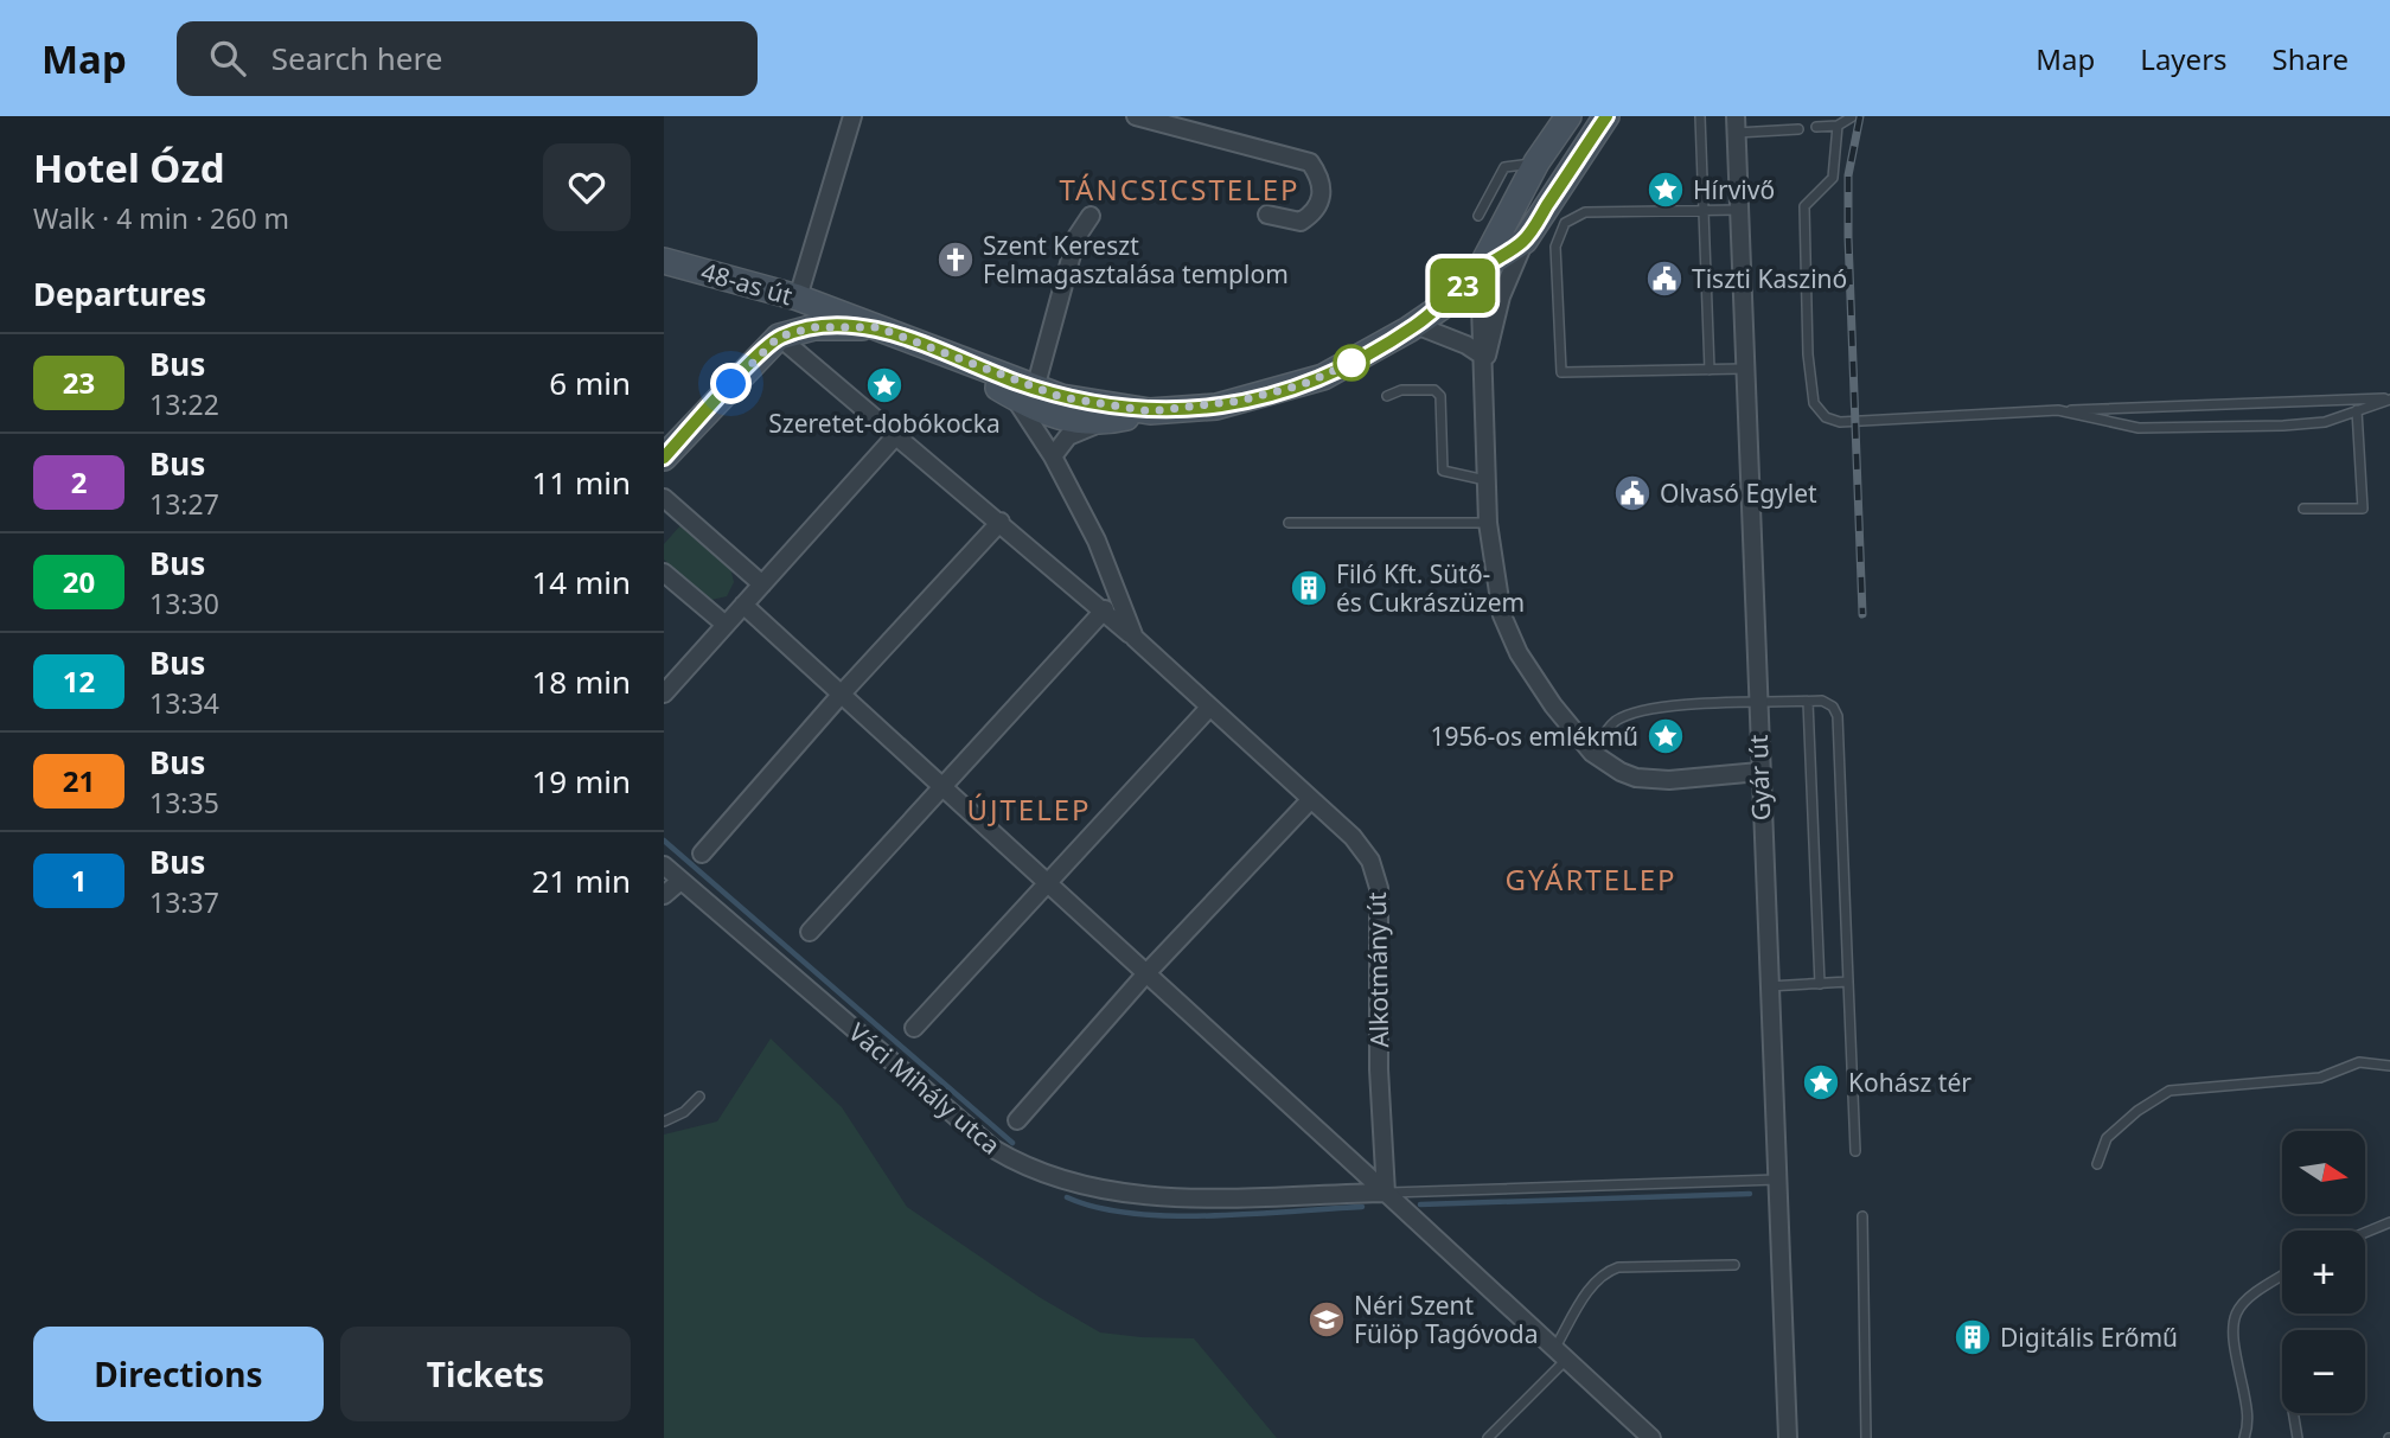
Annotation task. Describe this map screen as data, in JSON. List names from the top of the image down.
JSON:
{
  "streets": {
    "main road": ["48-as út"],
    "street": ["Gyár út", "Alkotmány út", "Váci Mihály utca"]
  },
  "crossings": [
    ["48-as út", "Alkotmány út"],
    ["Alkotmány út", "Váci Mihály utca"]
  ],
  "districts": ["TÁNCSICSTELEP", "ÚJTELEP", "GYÁRTELEP"],
  "places": {
    "place": [
      "Hírvivő",
      "Szeretet-dobókocka",
      "1956-os emlékmű",
      "Kohász tér"
    ],
    "church": ["Szent Kereszt Felmagasztalása templom"],
    "public building": ["Tiszti Kaszinó", "Olvasó Egylet"],
    "building": ["Filó Kft. Sütő- és Cukrászüzem", "Digitális Erőmű"],
    "school or university": ["Néri Szent Fülöp Tagóvoda"]
  },
  "lines": ["bus line 23"],
  "north": "right",
  "page": {
    "header": "Map",
    "search": "Search here",
    "nav": ["Map", "Layers", "Share"],
    "heading": [
      ["Hotel Ózd", "Walk · 4 min · 260 m"],
      "Departures"
    ],
    "on_map": "23",
    "list": [
      {
        "mark": "23",
        "name": "Bus",
        "note": "13:22",
        "value": "6 min"
      },
      {
        "mark": "2",
        "name": "Bus",
        "note": "13:27",
        "value": "11 min"
      },
      {
        "mark": "20",
        "name": "Bus",
        "note": "13:30",
        "value": "14 min"
      },
      {
        "mark": "12",
        "name": "Bus",
        "note": "13:34",
        "value": "18 min"
      },
      {
        "mark": "21",
        "name": "Bus",
        "note": "13:35",
        "value": "19 min"
      },
      {
        "mark": "1",
        "name": "Bus",
        "note": "13:37",
        "value": "21 min"
      }
    ],
    "map_buttons": ["+", "−"],
    "buttons": ["Directions", "Tickets"]
  }
}
